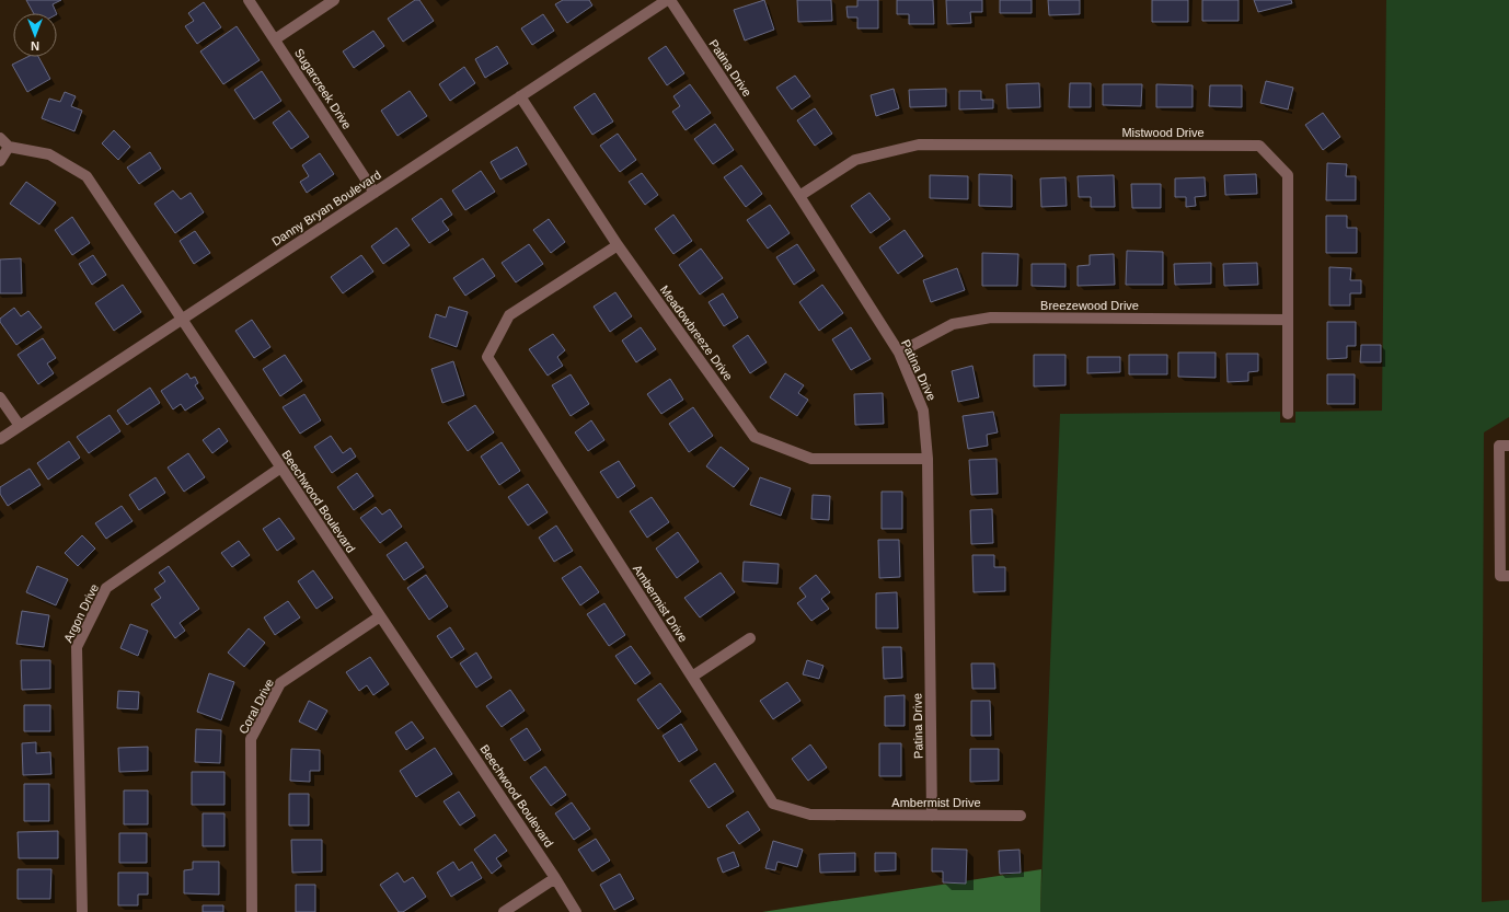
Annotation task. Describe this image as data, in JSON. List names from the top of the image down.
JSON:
{
  "streets": {
    "street": [
      "Patina Drive",
      "Sugarcreek Drive",
      "Mistwood Drive",
      "Danny Bryan Boulevard",
      "Breezewood Drive",
      "Meadowbreeze Drive",
      "Beechwood Boulevard",
      "Ambermist Drive",
      "Argon Drive",
      "Coral Drive"
    ]
  },
  "crossings": [
    ["Patina Drive", "Mistwood Drive"],
    ["Patina Drive", "Danny Bryan Boulevard"],
    ["Patina Drive", "Breezewood Drive"],
    ["Patina Drive", "Meadowbreeze Drive"],
    ["Patina Drive", "Ambermist Drive"],
    ["Sugarcreek Drive", "Danny Bryan Boulevard"],
    ["Mistwood Drive", "Breezewood Drive"],
    ["Danny Bryan Boulevard", "Meadowbreeze Drive"],
    ["Danny Bryan Boulevard", "Beechwood Boulevard"],
    ["Meadowbreeze Drive", "Ambermist Drive"],
    ["Beechwood Boulevard", "Argon Drive"],
    ["Beechwood Boulevard", "Coral Drive"]
  ],
  "north": "bottom"
}
